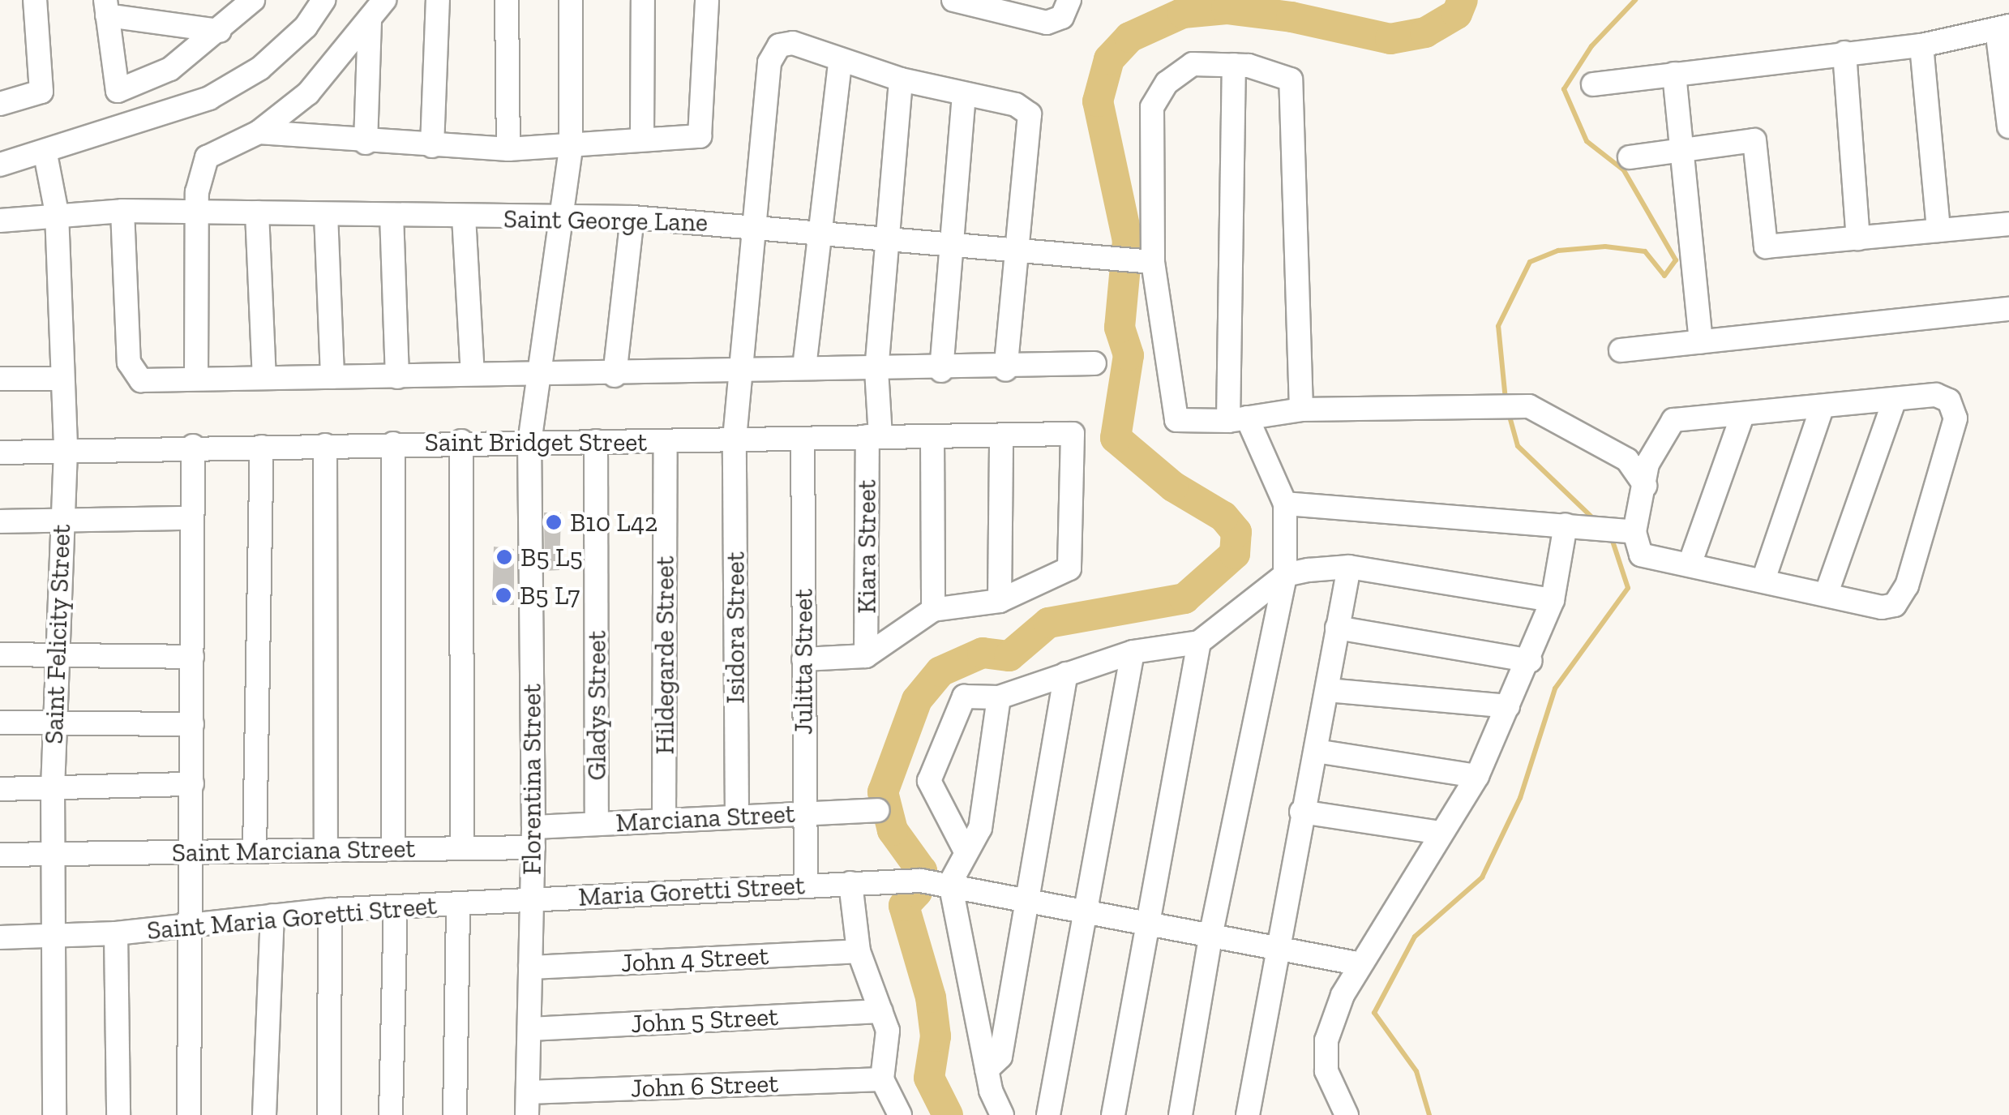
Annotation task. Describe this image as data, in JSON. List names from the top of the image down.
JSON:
{
  "streets": {
    "street": [
      "Saint George Lane",
      "Saint Bridget Street",
      "Kiara Street",
      "Isidora Street",
      "Saint Felicity Street",
      "Hildegarde Street",
      "Julitta Street",
      "Gladys Street",
      "Florentina Street",
      "Marciana Street",
      "Saint Marciana Street",
      "Maria Goretti Street",
      "Saint Maria Goretti Street",
      "John 4 Street",
      "John 5 Street",
      "John 6 Street"
    ]
  },
  "crossings": [
    ["Saint George Lane", "Kiara Street"],
    ["Saint George Lane", "Isidora Street"],
    ["Saint George Lane", "Saint Felicity Street"],
    ["Saint George Lane", "Florentina Street"],
    ["Saint Bridget Street", "Kiara Street"],
    ["Saint Bridget Street", "Isidora Street"],
    ["Saint Bridget Street", "Saint Felicity Street"],
    ["Saint Bridget Street", "Hildegarde Street"],
    ["Saint Bridget Street", "Julitta Street"],
    ["Saint Bridget Street", "Gladys Street"],
    ["Saint Bridget Street", "Florentina Street"],
    ["Isidora Street", "Marciana Street"],
    ["Saint Felicity Street", "Saint Marciana Street"],
    ["Saint Felicity Street", "Saint Maria Goretti Street"],
    ["Hildegarde Street", "Marciana Street"],
    ["Julitta Street", "Marciana Street"],
    ["Julitta Street", "Maria Goretti Street"],
    ["Gladys Street", "Marciana Street"],
    ["Florentina Street", "Marciana Street"],
    ["Florentina Street", "Saint Marciana Street"],
    ["Florentina Street", "Maria Goretti Street"],
    ["Florentina Street", "Saint Maria Goretti Street"],
    ["Florentina Street", "John 4 Street"],
    ["Florentina Street", "John 5 Street"],
    ["Florentina Street", "John 6 Street"],
    ["Marciana Street", "Saint Marciana Street"],
    ["Maria Goretti Street", "Saint Maria Goretti Street"]
  ],
  "places": ["B10 L42", "B5 L5", "B5 L7"]
}
